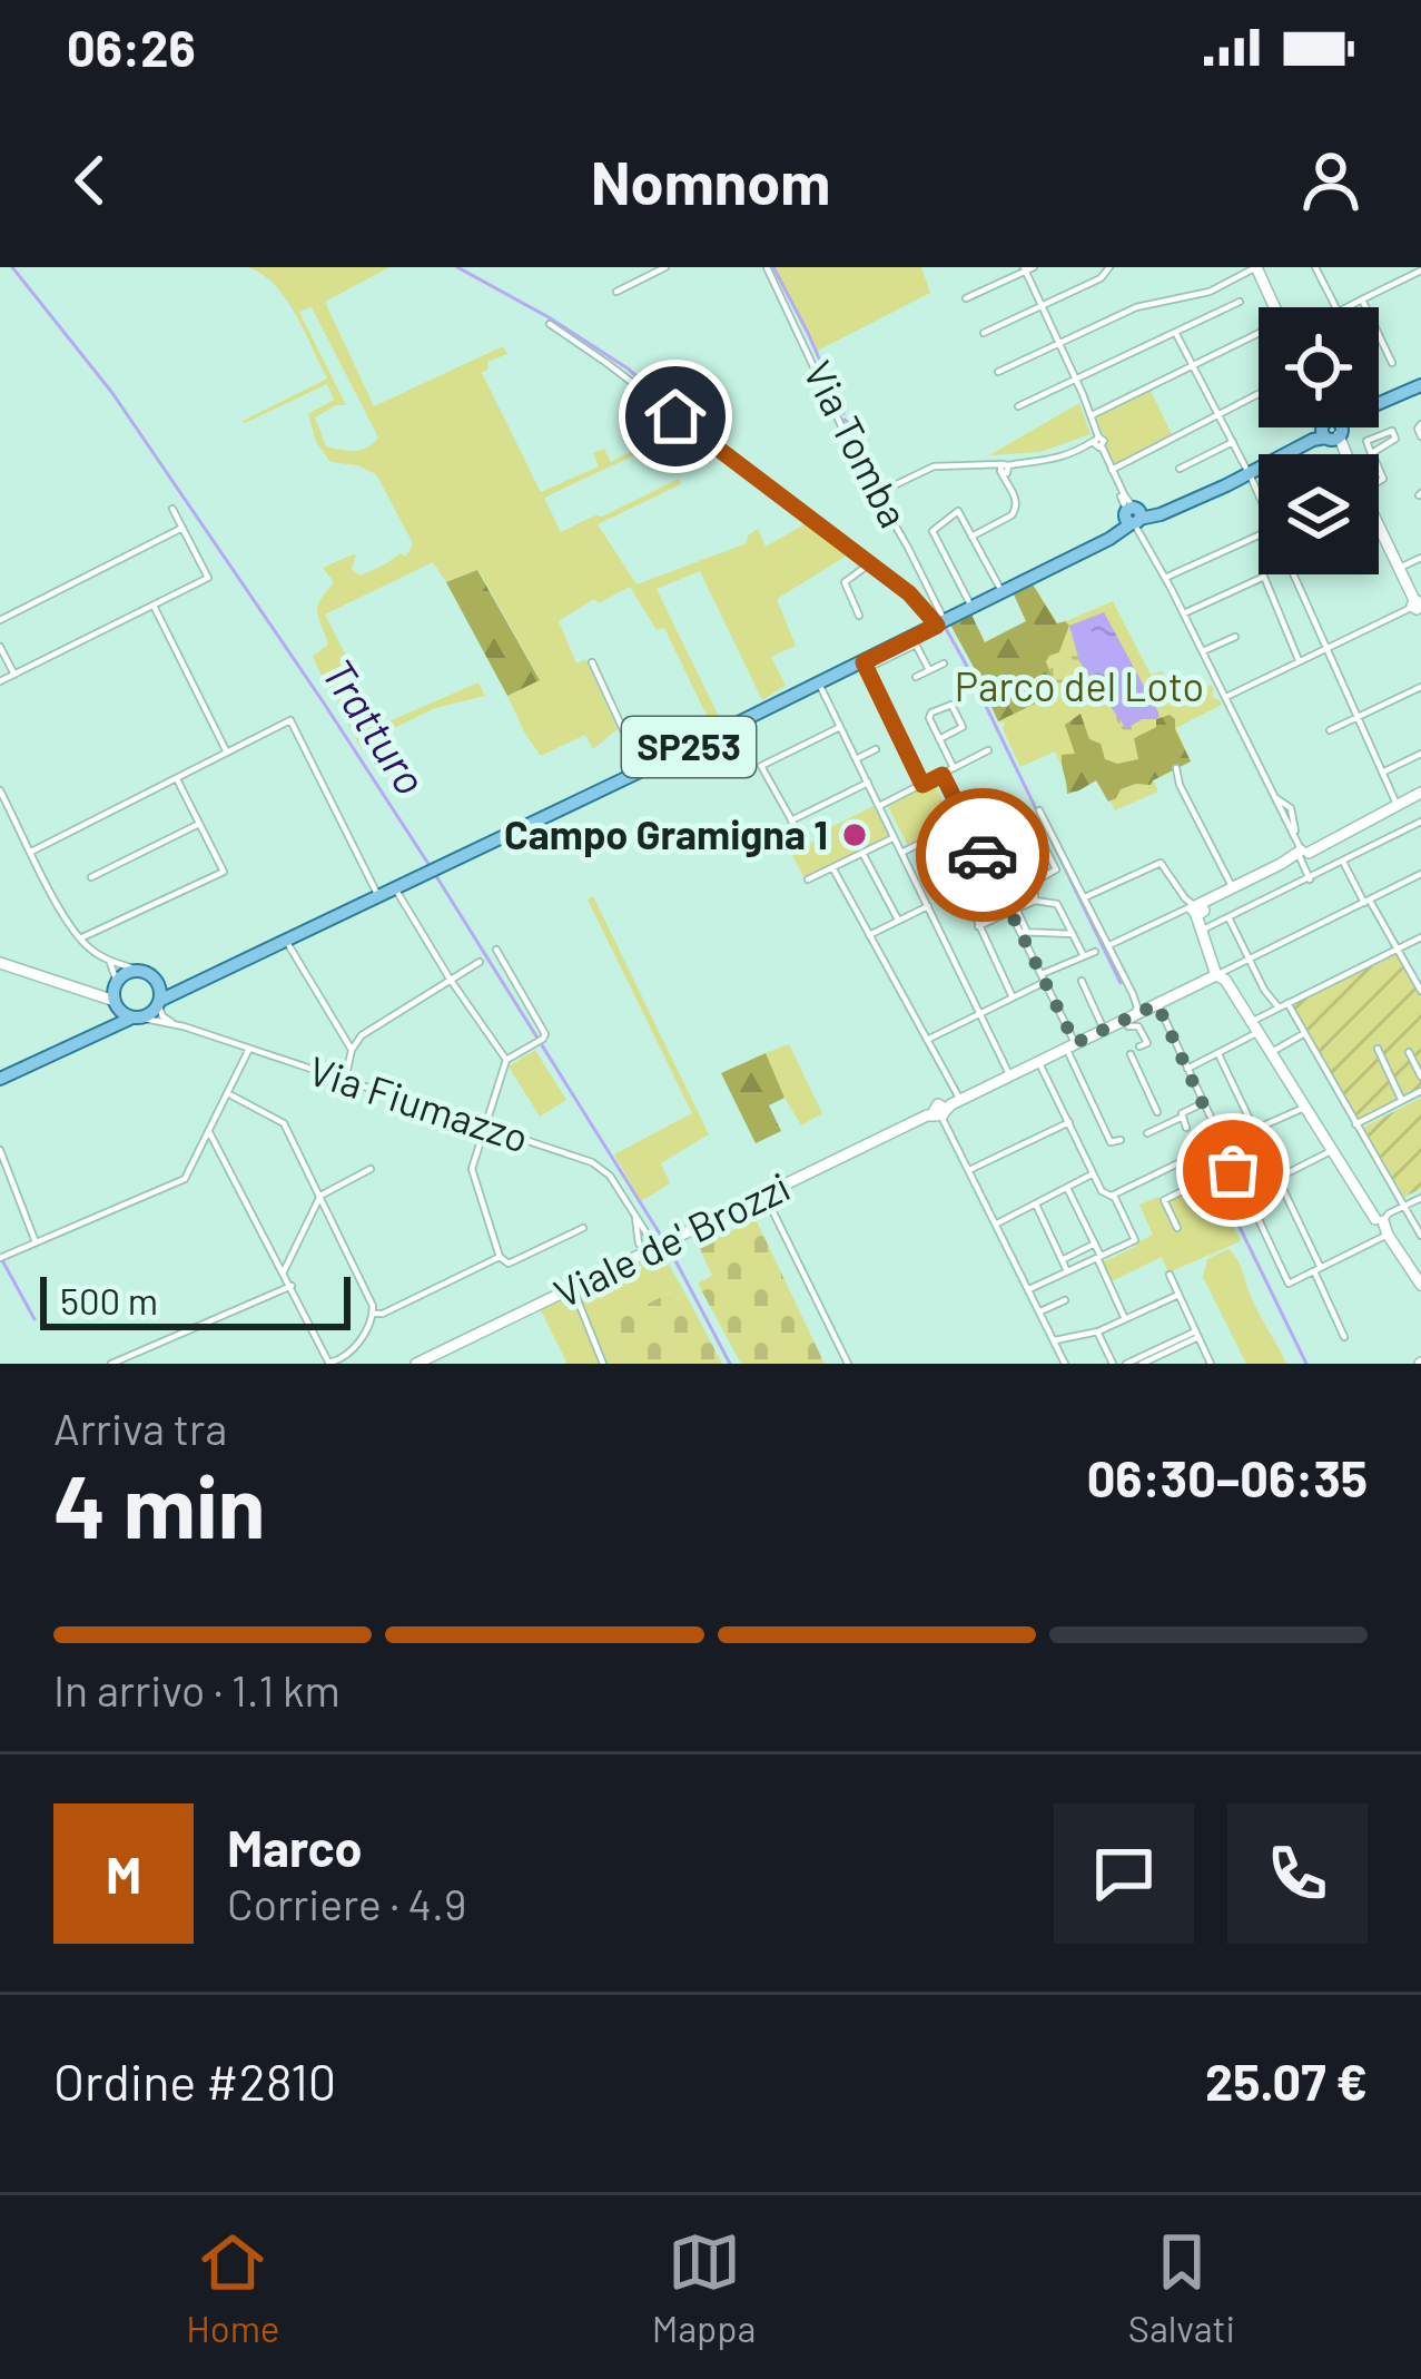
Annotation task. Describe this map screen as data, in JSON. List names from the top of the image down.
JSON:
{
  "streets": {
    "main road": ["SP253"],
    "street": ["Via Tomba", "Via Fiumazzo", "Viale de' Brozzi"]
  },
  "crossings": [
    ["Via Tomba", "SP253"],
    ["SP253", "Via Fiumazzo"],
    ["Via Fiumazzo", "Viale de' Brozzi"]
  ],
  "water": ["Tratturo"],
  "parks": ["Parco del Loto"],
  "places": ["Campo Gramigna 1"],
  "scale_bar": "500 m",
  "page": {
    "status": "06:26",
    "header": "Nomnom",
    "scale": "500 m",
    "heading": ["4 min", "Arriva tra", "06:30–06:35"],
    "panel": [
      "Marco",
      "Corriere · 4.9",
      "Ordine #2810",
      "25.07 €"
    ],
    "bar": "In arrivo · 1.1 km",
    "round": "M",
    "tabs": ["Home", "Mappa", "Salvati"]
  }
}
